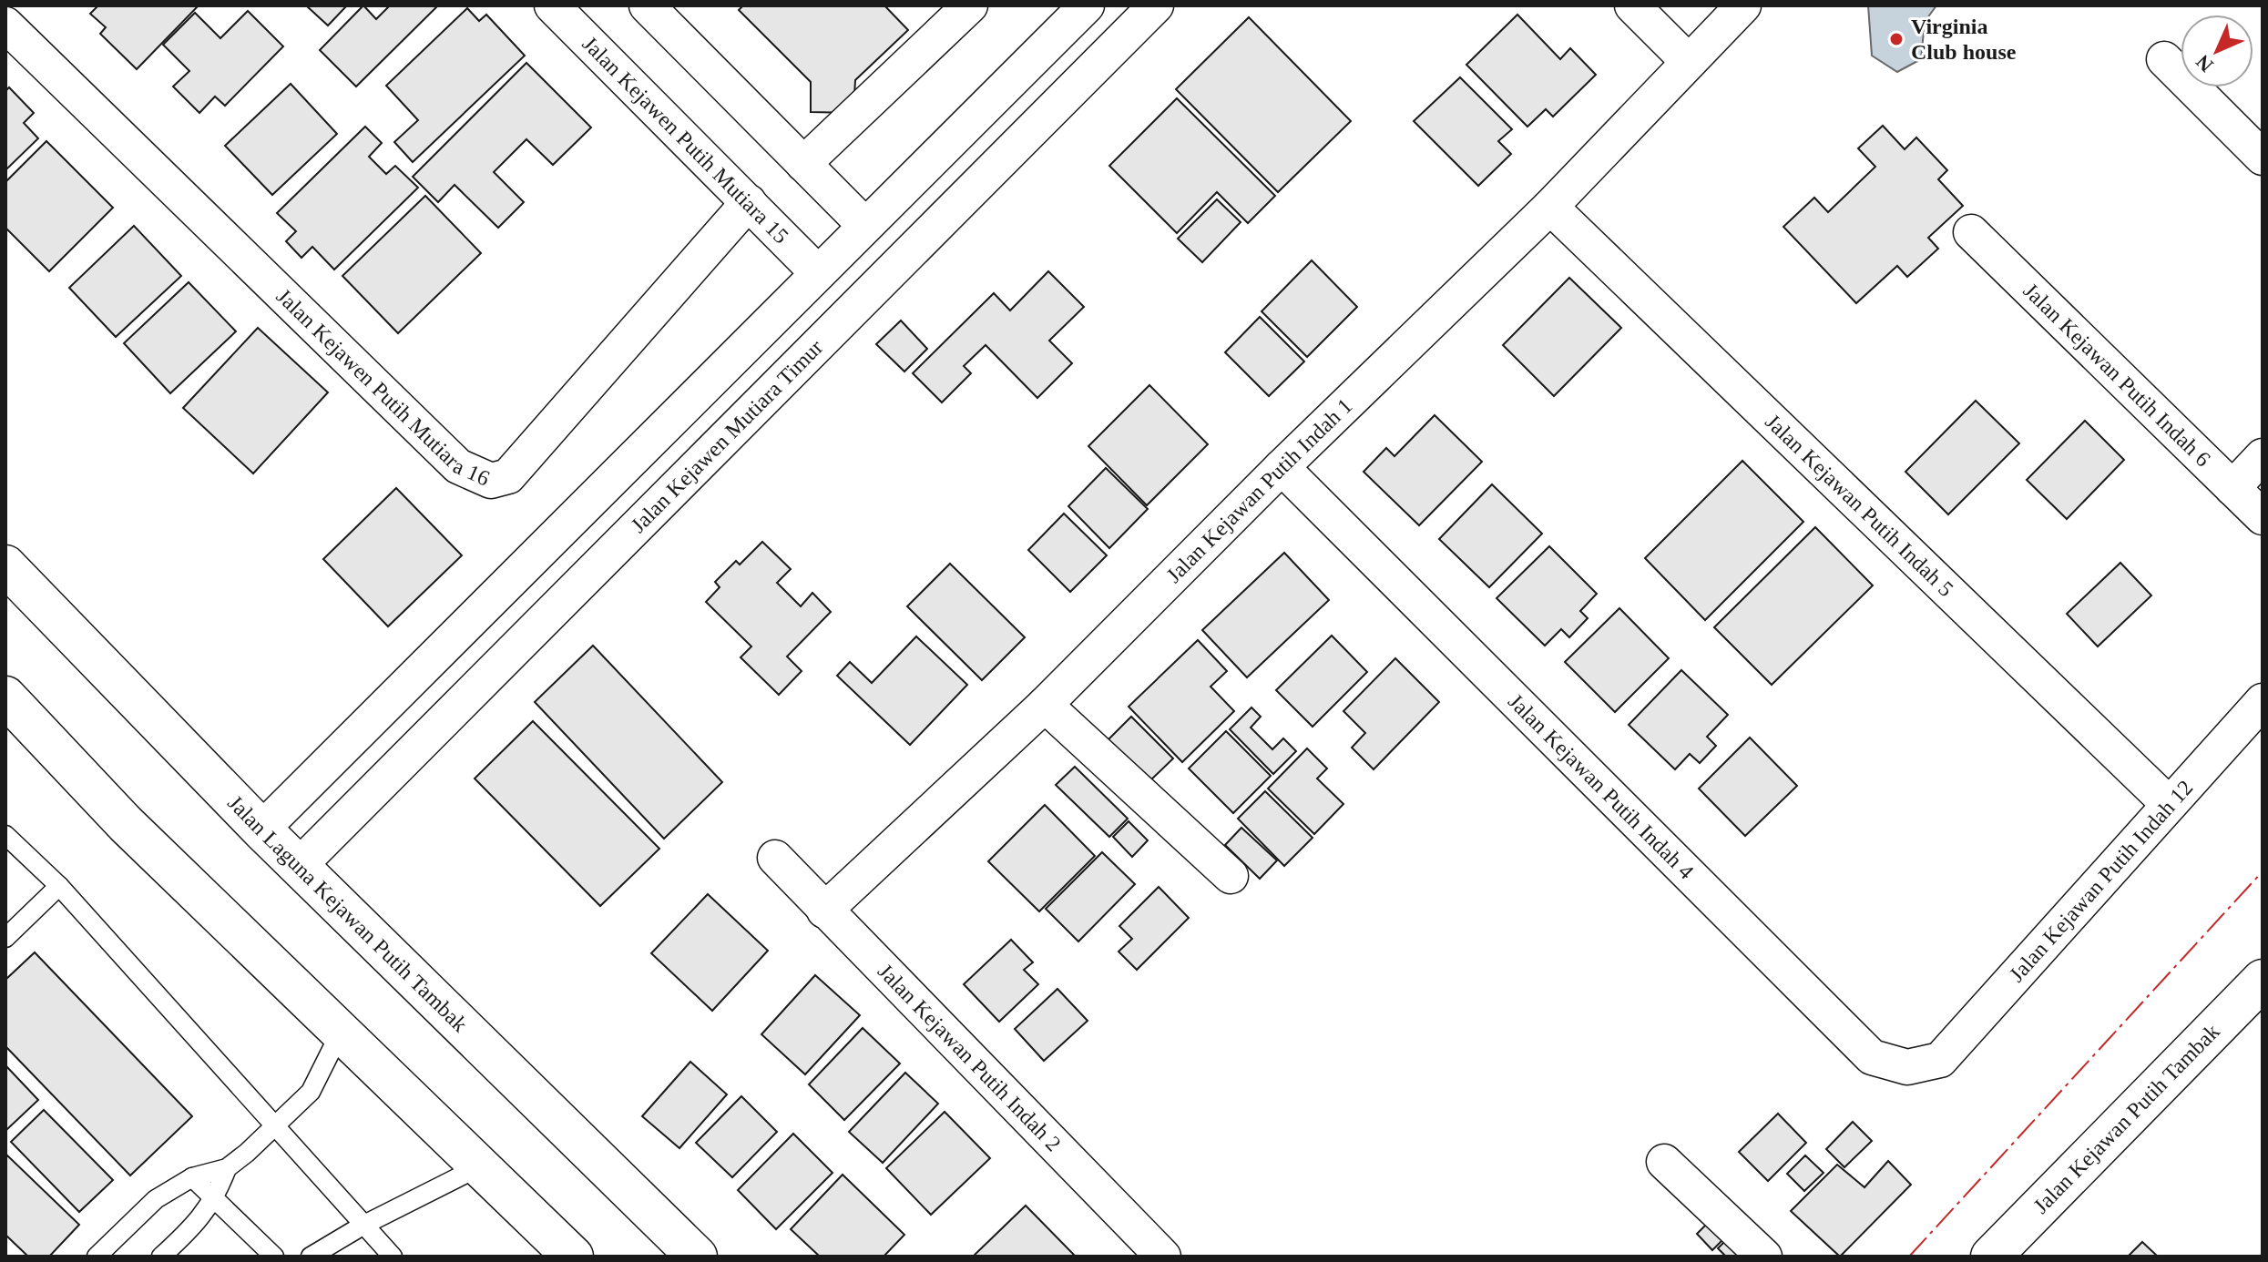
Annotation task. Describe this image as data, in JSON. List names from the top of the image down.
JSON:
{
  "streets": {
    "street": [
      "Jalan Kejawen Putih Mutiara 15",
      "Jalan Kejawan Putih Indah 6",
      "Jalan Kejawen Putih Mutiara 16",
      "Jalan Kejawen Mutiara Timur",
      "Jalan Kejawan Putih Indah 1",
      "Jalan Kejawan Putih Indah 5",
      "Jalan Kejawan Putih Indah 4",
      "Jalan Kejawan Putih Indah 12",
      "Jalan Laguna Kejawan Putih Tambak",
      "Jalan Kejawan Putih Indah 2",
      "Jalan Kejawan Putih Tambak"
    ]
  },
  "crossings": [
    ["Jalan Kejawen Putih Mutiara 15", "Jalan Kejawen Putih Mutiara 16"],
    ["Jalan Kejawen Mutiara Timur", "Jalan Laguna Kejawan Putih Tambak"],
    ["Jalan Kejawan Putih Indah 1", "Jalan Kejawan Putih Indah 5"],
    ["Jalan Kejawan Putih Indah 1", "Jalan Kejawan Putih Indah 4"],
    ["Jalan Kejawan Putih Indah 1", "Jalan Kejawan Putih Indah 2"],
    ["Jalan Kejawan Putih Indah 5", "Jalan Kejawan Putih Indah 12"],
    ["Jalan Kejawan Putih Indah 4", "Jalan Kejawan Putih Indah 12"]
  ],
  "places": ["Virginia Club house"],
  "north": "bottom left"
}
